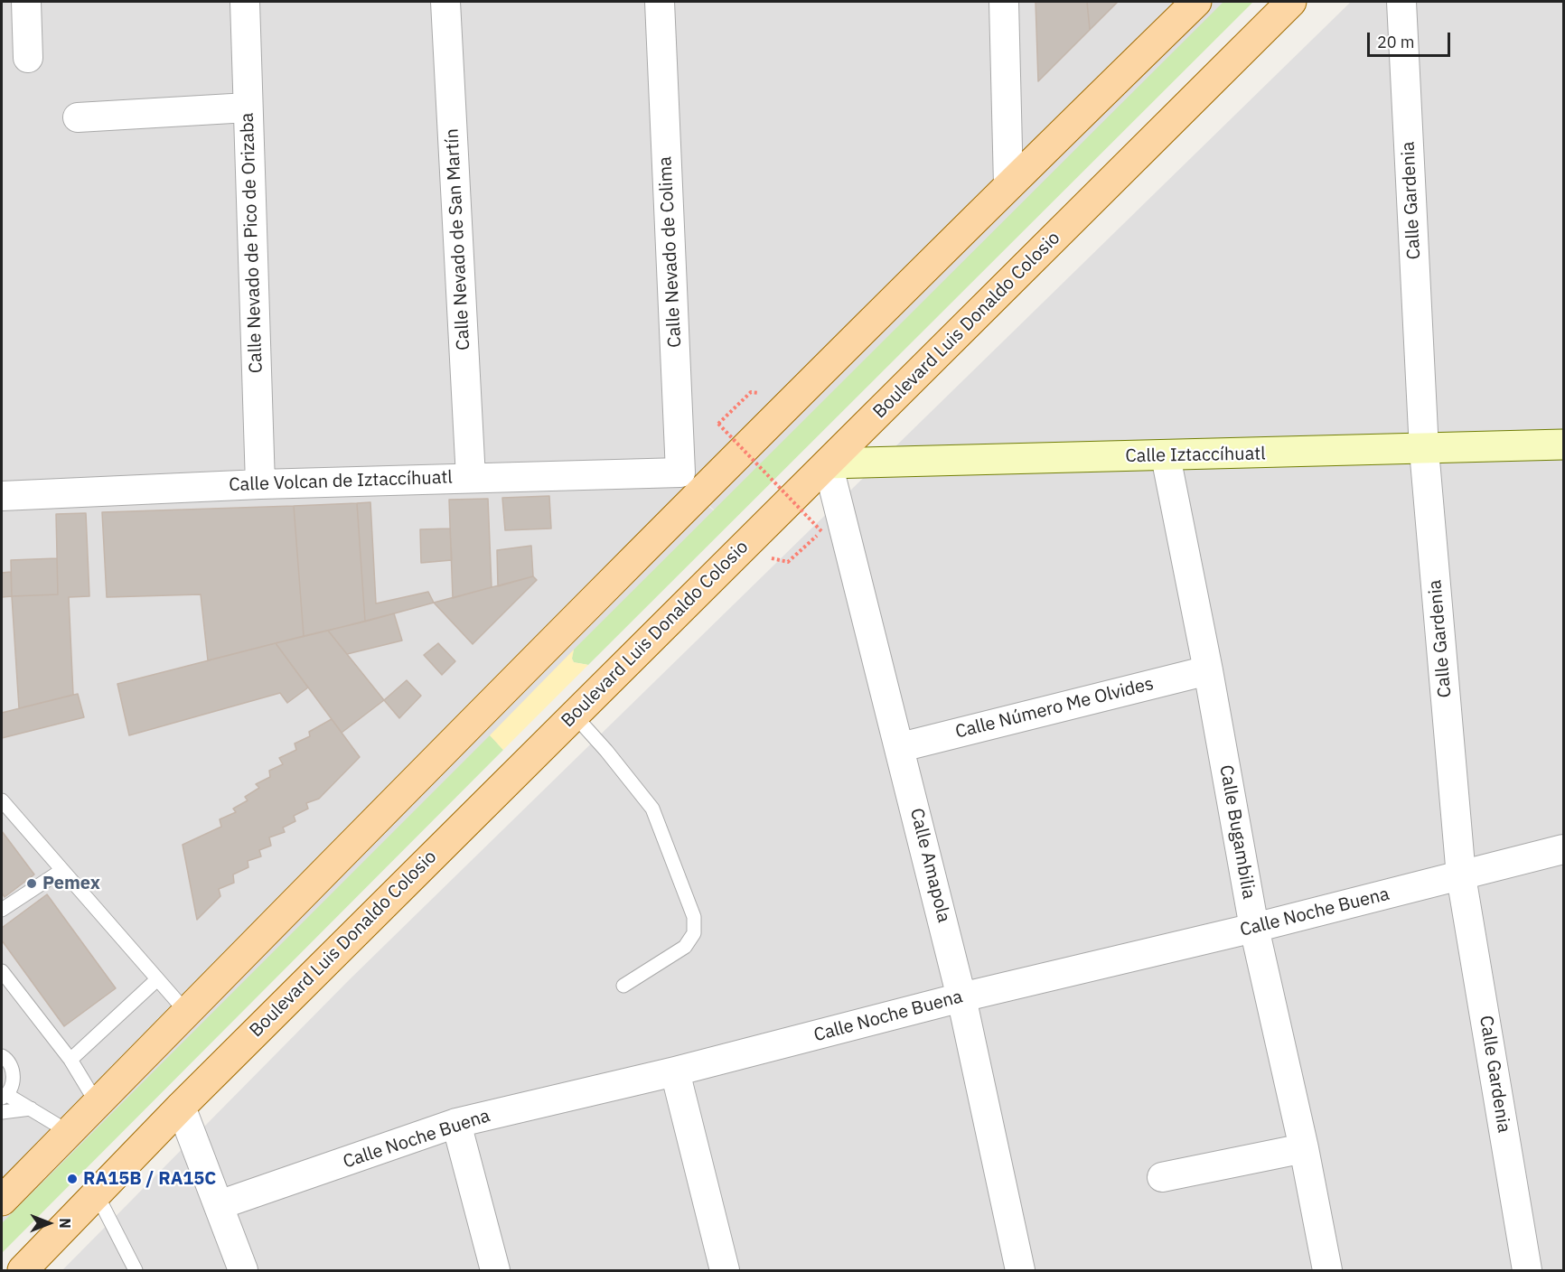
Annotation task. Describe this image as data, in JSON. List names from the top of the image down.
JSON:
{
  "streets": {
    "main road": ["Boulevard Luis Donaldo Colosio", "Calle Iztaccíhuatl"],
    "street": [
      "Calle Gardenia",
      "Calle Nevado de San Martín",
      "Calle Nevado de Pico de Orizaba",
      "Calle Nevado de Colima",
      "Calle Volcan de Iztaccíhuatl",
      "Calle Número Me Olvides",
      "Calle Bugambilia",
      "Calle Amapola",
      "Calle Noche Buena"
    ]
  },
  "crossings": [
    ["Calle Gardenia", "Calle Iztaccíhuatl"],
    ["Calle Gardenia", "Calle Noche Buena"],
    ["Calle Nevado de San Martín", "Calle Volcan de Iztaccíhuatl"],
    ["Calle Nevado de Pico de Orizaba", "Calle Volcan de Iztaccíhuatl"],
    ["Calle Nevado de Colima", "Calle Volcan de Iztaccíhuatl"],
    ["Boulevard Luis Donaldo Colosio", "Calle Iztaccíhuatl"],
    ["Boulevard Luis Donaldo Colosio", "Calle Amapola"],
    ["Calle Iztaccíhuatl", "Calle Bugambilia"],
    ["Calle Iztaccíhuatl", "Calle Amapola"],
    ["Calle Número Me Olvides", "Calle Bugambilia"],
    ["Calle Número Me Olvides", "Calle Amapola"],
    ["Calle Bugambilia", "Calle Noche Buena"],
    ["Calle Amapola", "Calle Noche Buena"]
  ],
  "places": ["Pemex", "RA15B / RA15C"],
  "scale_bar": "20 m",
  "north": "right"
}
